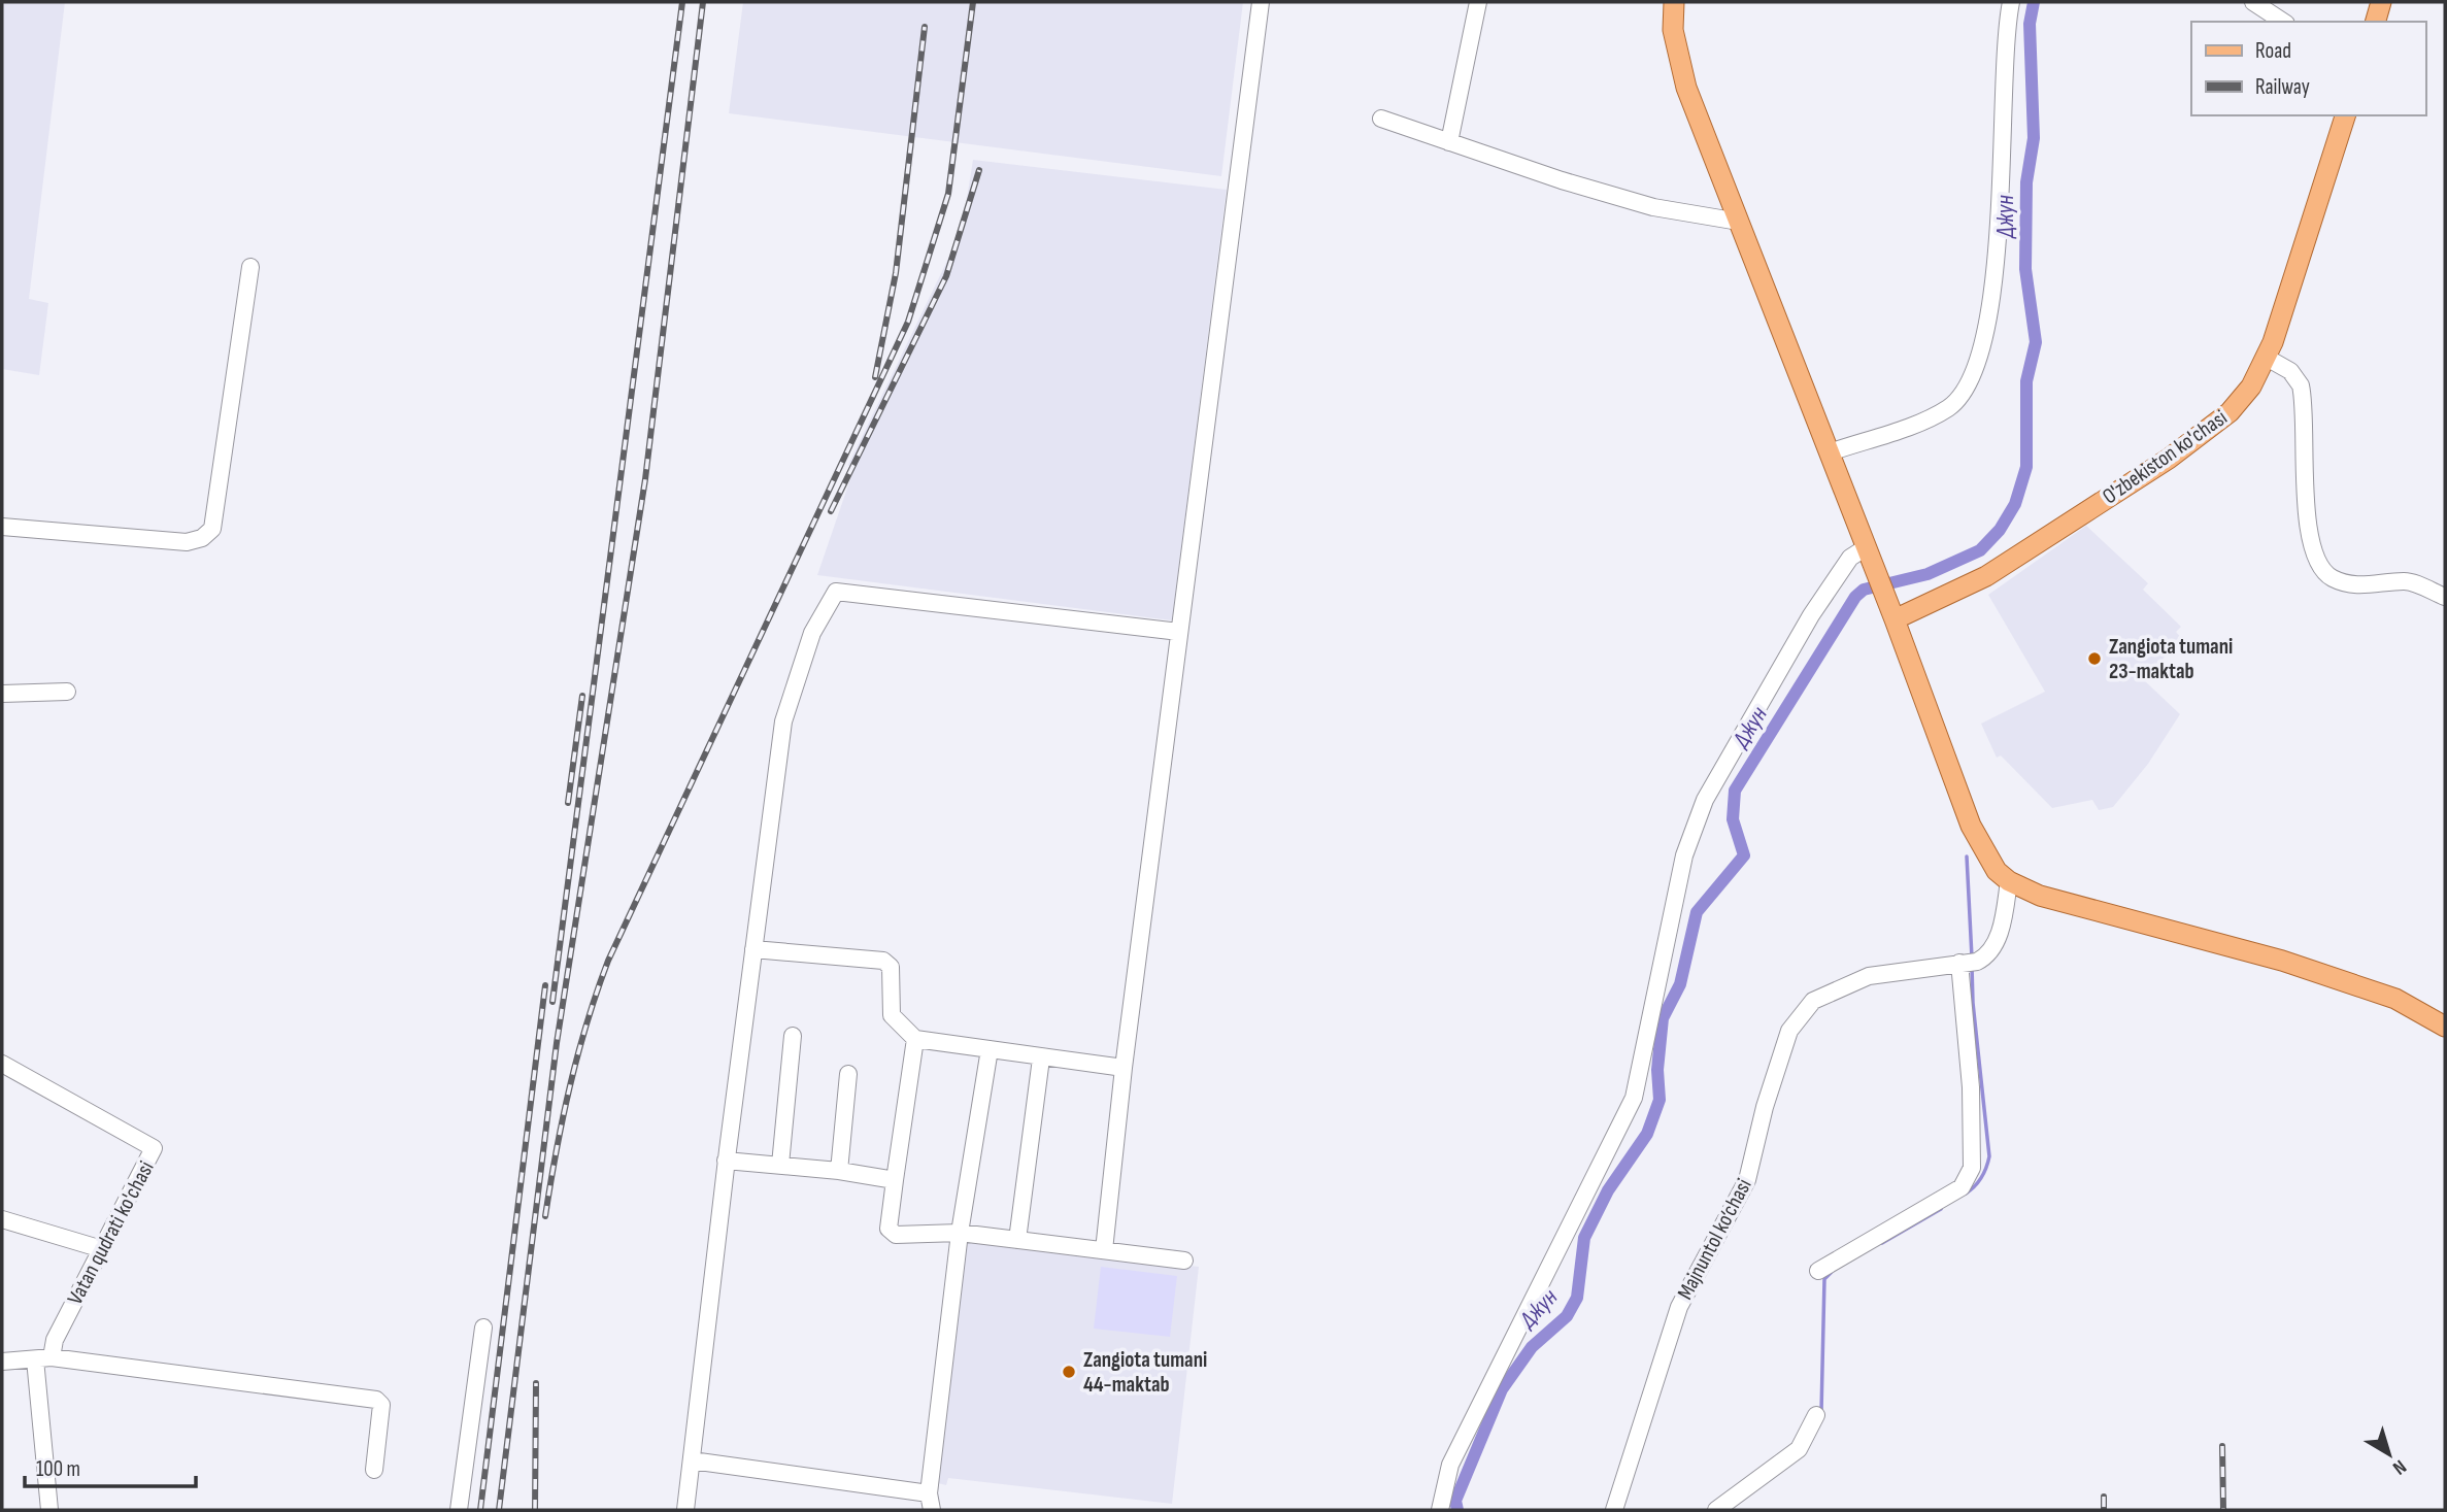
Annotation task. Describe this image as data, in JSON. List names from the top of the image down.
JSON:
{
  "streets": {
    "main road": ["O'zbekiston ko'chasi"],
    "street": ["Vatan qudrati ko'chasi", "Majnuntol ko‘chasi"]
  },
  "water": ["Джун"],
  "places": ["Zangiota tumani 23-maktab", "Zangiota tumani 44-maktab"],
  "legend": ["Road", "Railway"],
  "scale_bar": "100 m",
  "north": "bottom right"
}
